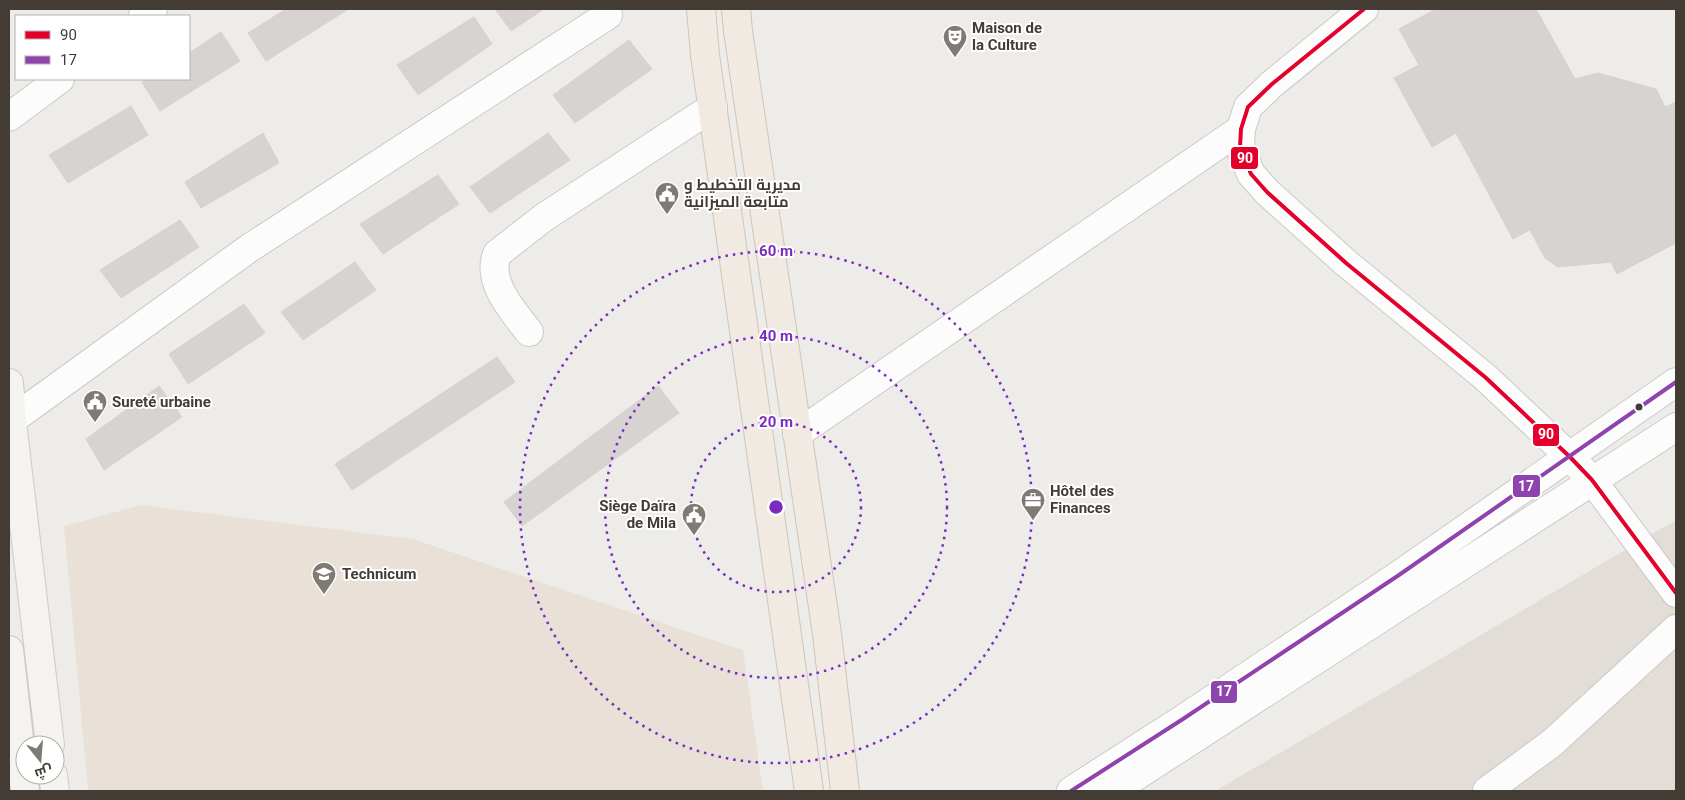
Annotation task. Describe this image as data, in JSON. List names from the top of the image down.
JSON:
{
  "places": {
    "theatre": ["Maison de la Culture"],
    "public building": ["مديرية التخطيط و متابعة الميزانية", "Sureté urbaine", "Siège Daïra de Mila"],
    "office": ["Hôtel des Finances"],
    "school or university": ["Technicum"]
  },
  "lines": ["transit line 90", "transit line 17"],
  "legend": ["90", "17"],
  "north": "bottom",
  "rings": ["60 m", "40 m", "20 m"]
}
